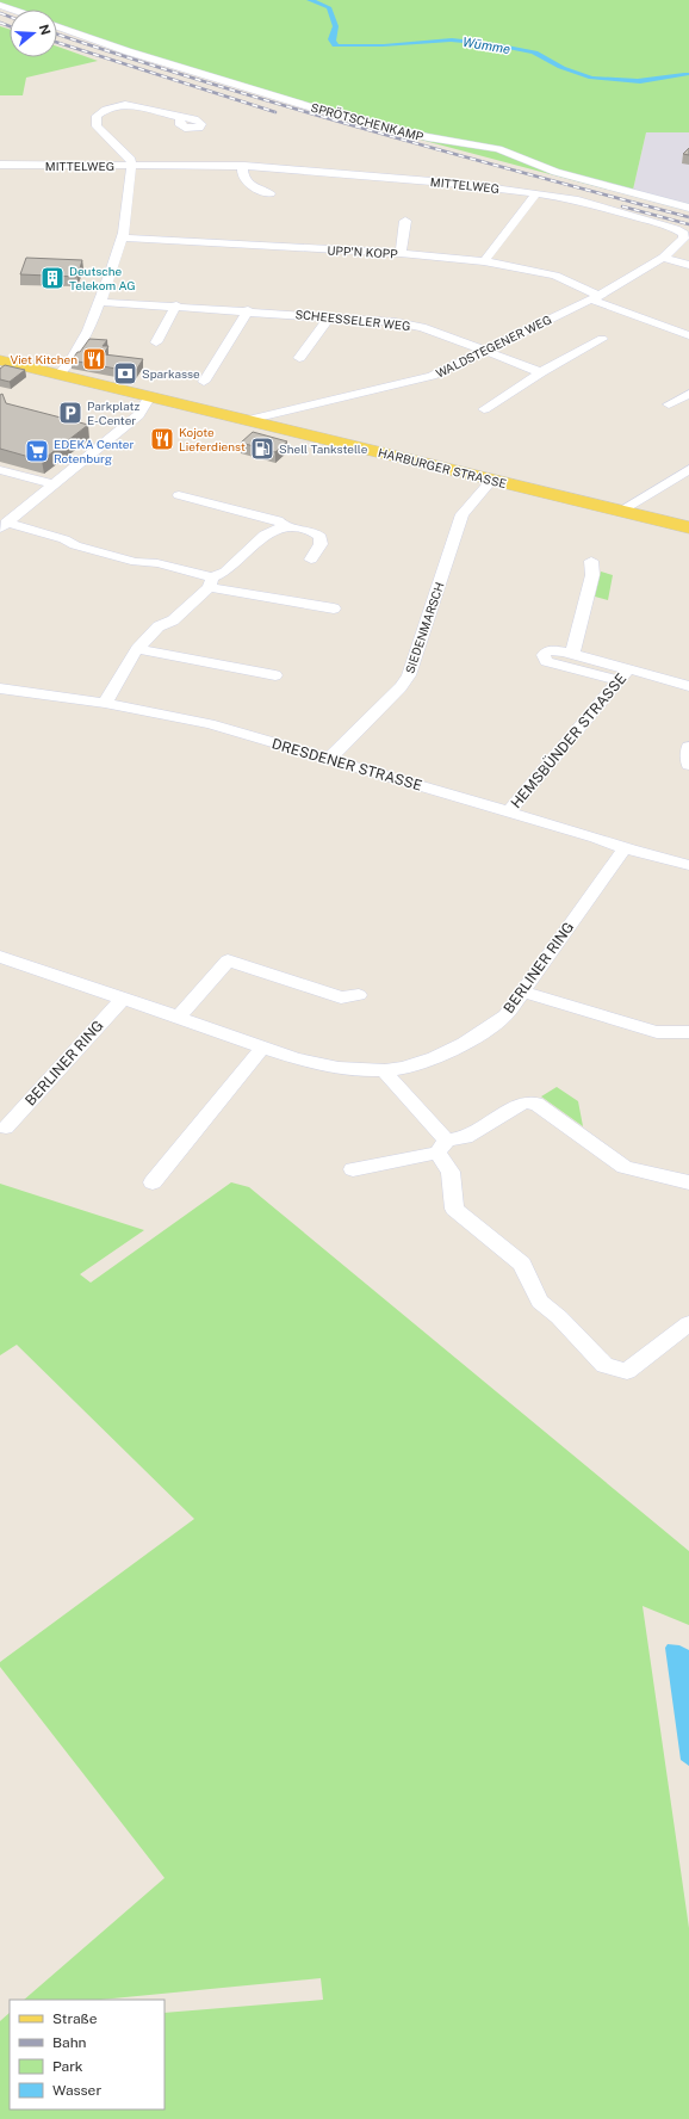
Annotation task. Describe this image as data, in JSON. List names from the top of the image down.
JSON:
{
  "streets": {
    "main road": ["HARBURGER STRASSE"],
    "street": [
      "SPRÖTSCHENKAMP",
      "MITTELWEG",
      "UPP'N KOPP",
      "SCHEESSELER WEG",
      "WALDSTEGENER WEG",
      "SIEDENMARSCH",
      "HEMSBÜNDER STRASSE",
      "DRESDENER STRASSE",
      "BERLINER RING"
    ]
  },
  "crossings": [
    ["MITTELWEG", "WALDSTEGENER WEG"],
    ["UPP'N KOPP", "WALDSTEGENER WEG"],
    ["SCHEESSELER WEG", "WALDSTEGENER WEG"],
    ["WALDSTEGENER WEG", "HARBURGER STRASSE"],
    ["HARBURGER STRASSE", "SIEDENMARSCH"],
    ["SIEDENMARSCH", "DRESDENER STRASSE"],
    ["HEMSBÜNDER STRASSE", "DRESDENER STRASSE"],
    ["DRESDENER STRASSE", "BERLINER RING"]
  ],
  "water": ["Wümme"],
  "places": {
    "building": ["Deutsche Telekom AG"],
    "restaurant": ["Viet Kitchen", "Kojote Lieferdienst"],
    "bank": ["Sparkasse"],
    "parking": ["Parkplatz E-Center"],
    "fuel station": ["Shell Tankstelle"],
    "supermarket": ["EDEKA Center Rotenburg"]
  },
  "legend": [
    "Straße",
    "Bahn",
    "Park",
    "Wasser"
  ],
  "north": "right"
}
